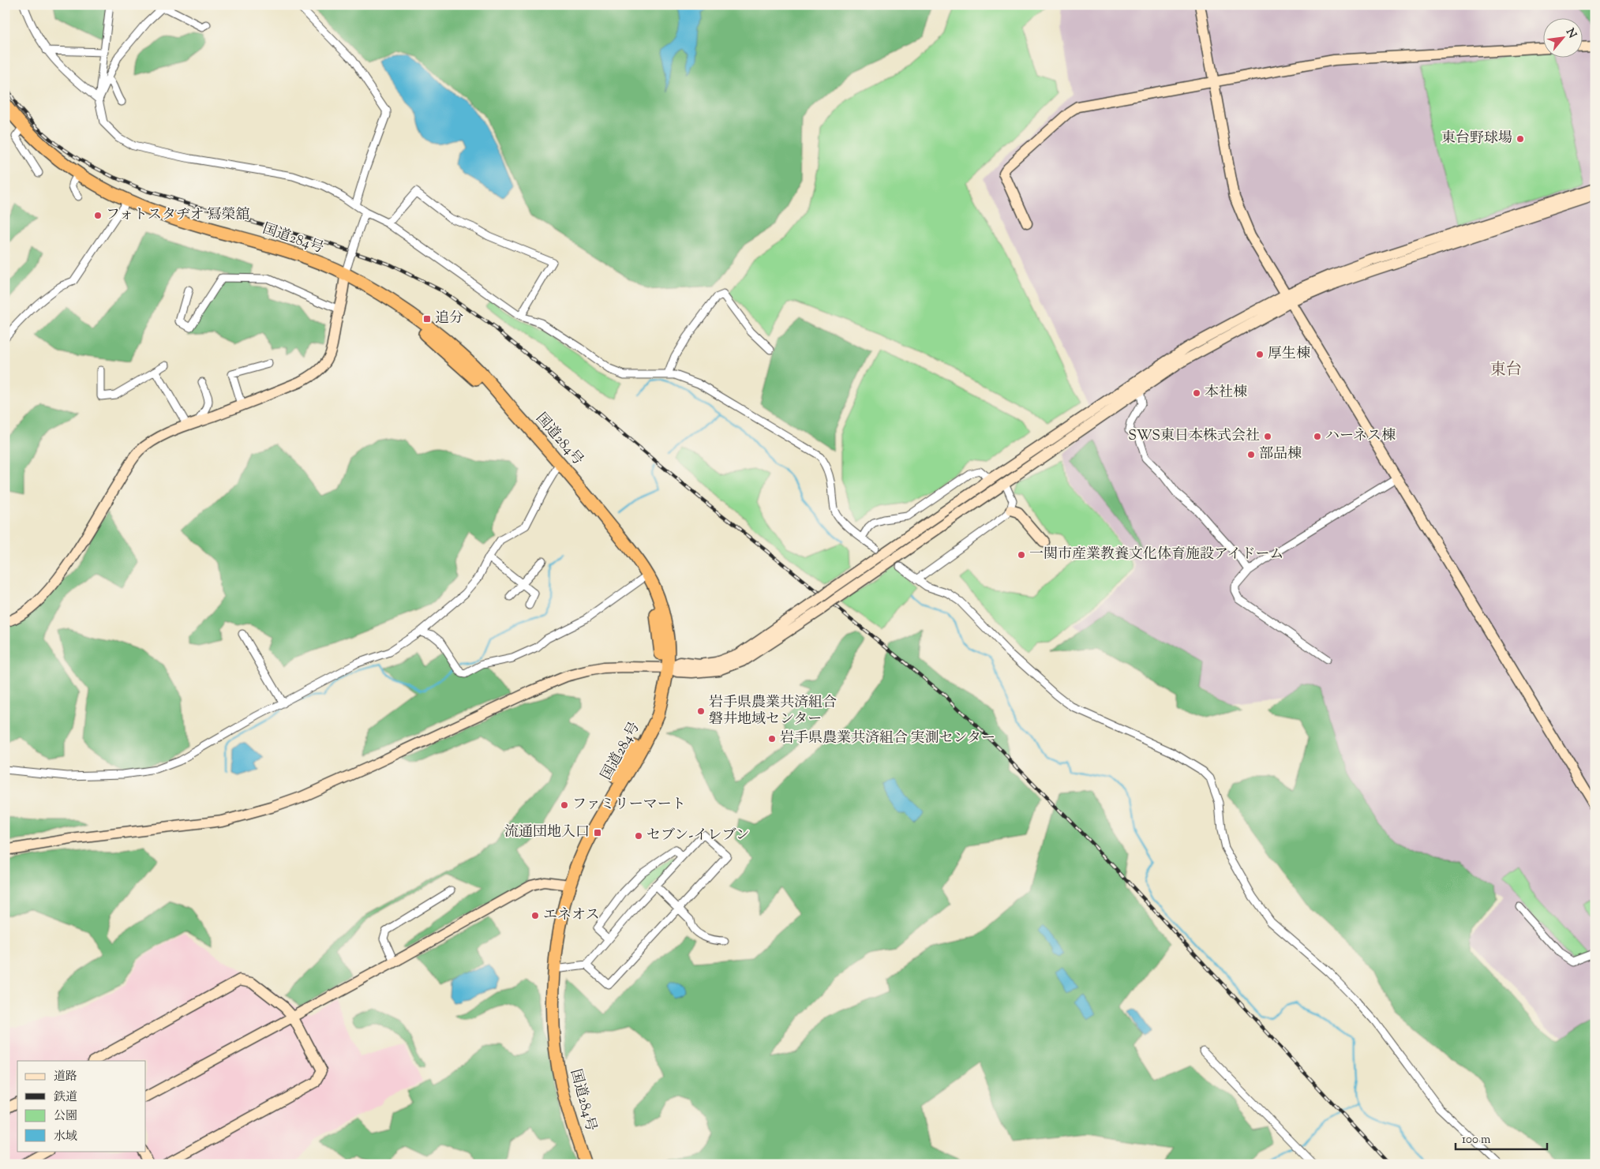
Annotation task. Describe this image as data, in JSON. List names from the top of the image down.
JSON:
{
  "streets": {
    "highway": ["国道284号"]
  },
  "districts": ["東台"],
  "places": {
    "other": [
      "東台野球場",
      "フォトスタヂオ 冩榮舘",
      "厚生棟",
      "本社棟",
      "SWS東日本株式会社",
      "ハーネス棟",
      "部品棟",
      "一関市産業教養文化体育施設アイドーム",
      "岩手県農業共済組合 磐井地域センター",
      "岩手県農業共済組合 実測センター",
      "ファミリーマート",
      "セブン-イレブン",
      "エネオス"
    ],
    "transit": ["追分", "流通団地入口"]
  },
  "legend": [
    "道路",
    "鉄道",
    "公園",
    "水域"
  ],
  "scale_bar": "100 m",
  "north": "top right"
}
